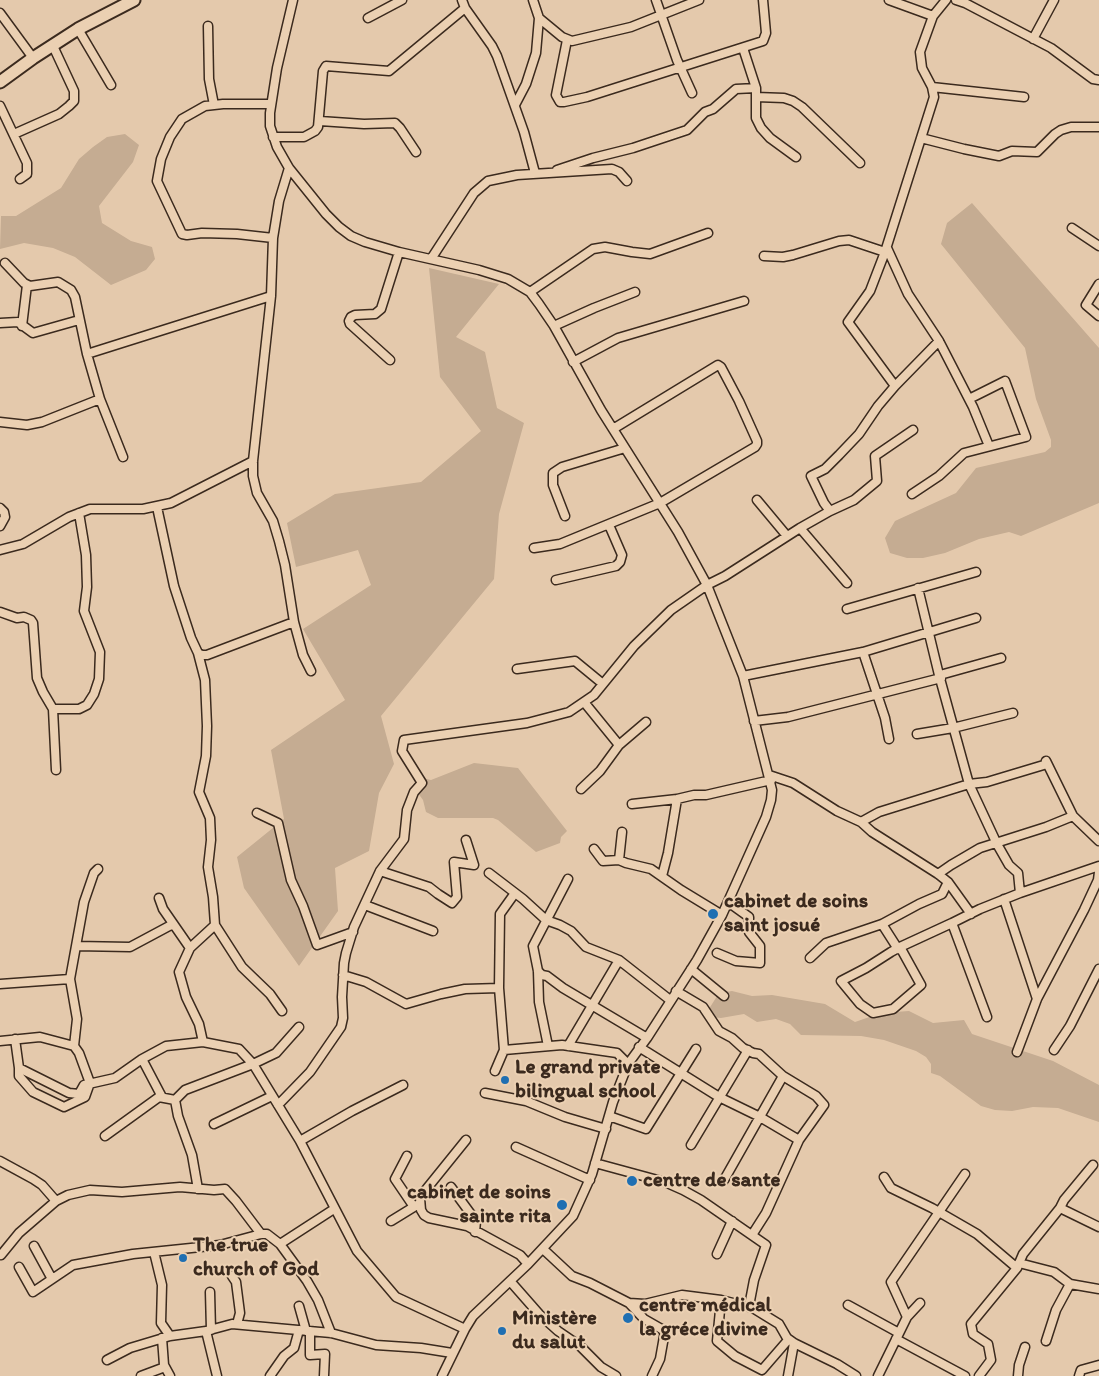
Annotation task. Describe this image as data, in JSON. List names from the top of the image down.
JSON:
{
  "places": [
    "cabinet de soins saint josué",
    "Le grand private bilingual school",
    "centre de sante",
    "cabinet de soins sainte rita",
    "The true church of God",
    "centre médical la gréce divine",
    "Ministère du salut"
  ]
}
